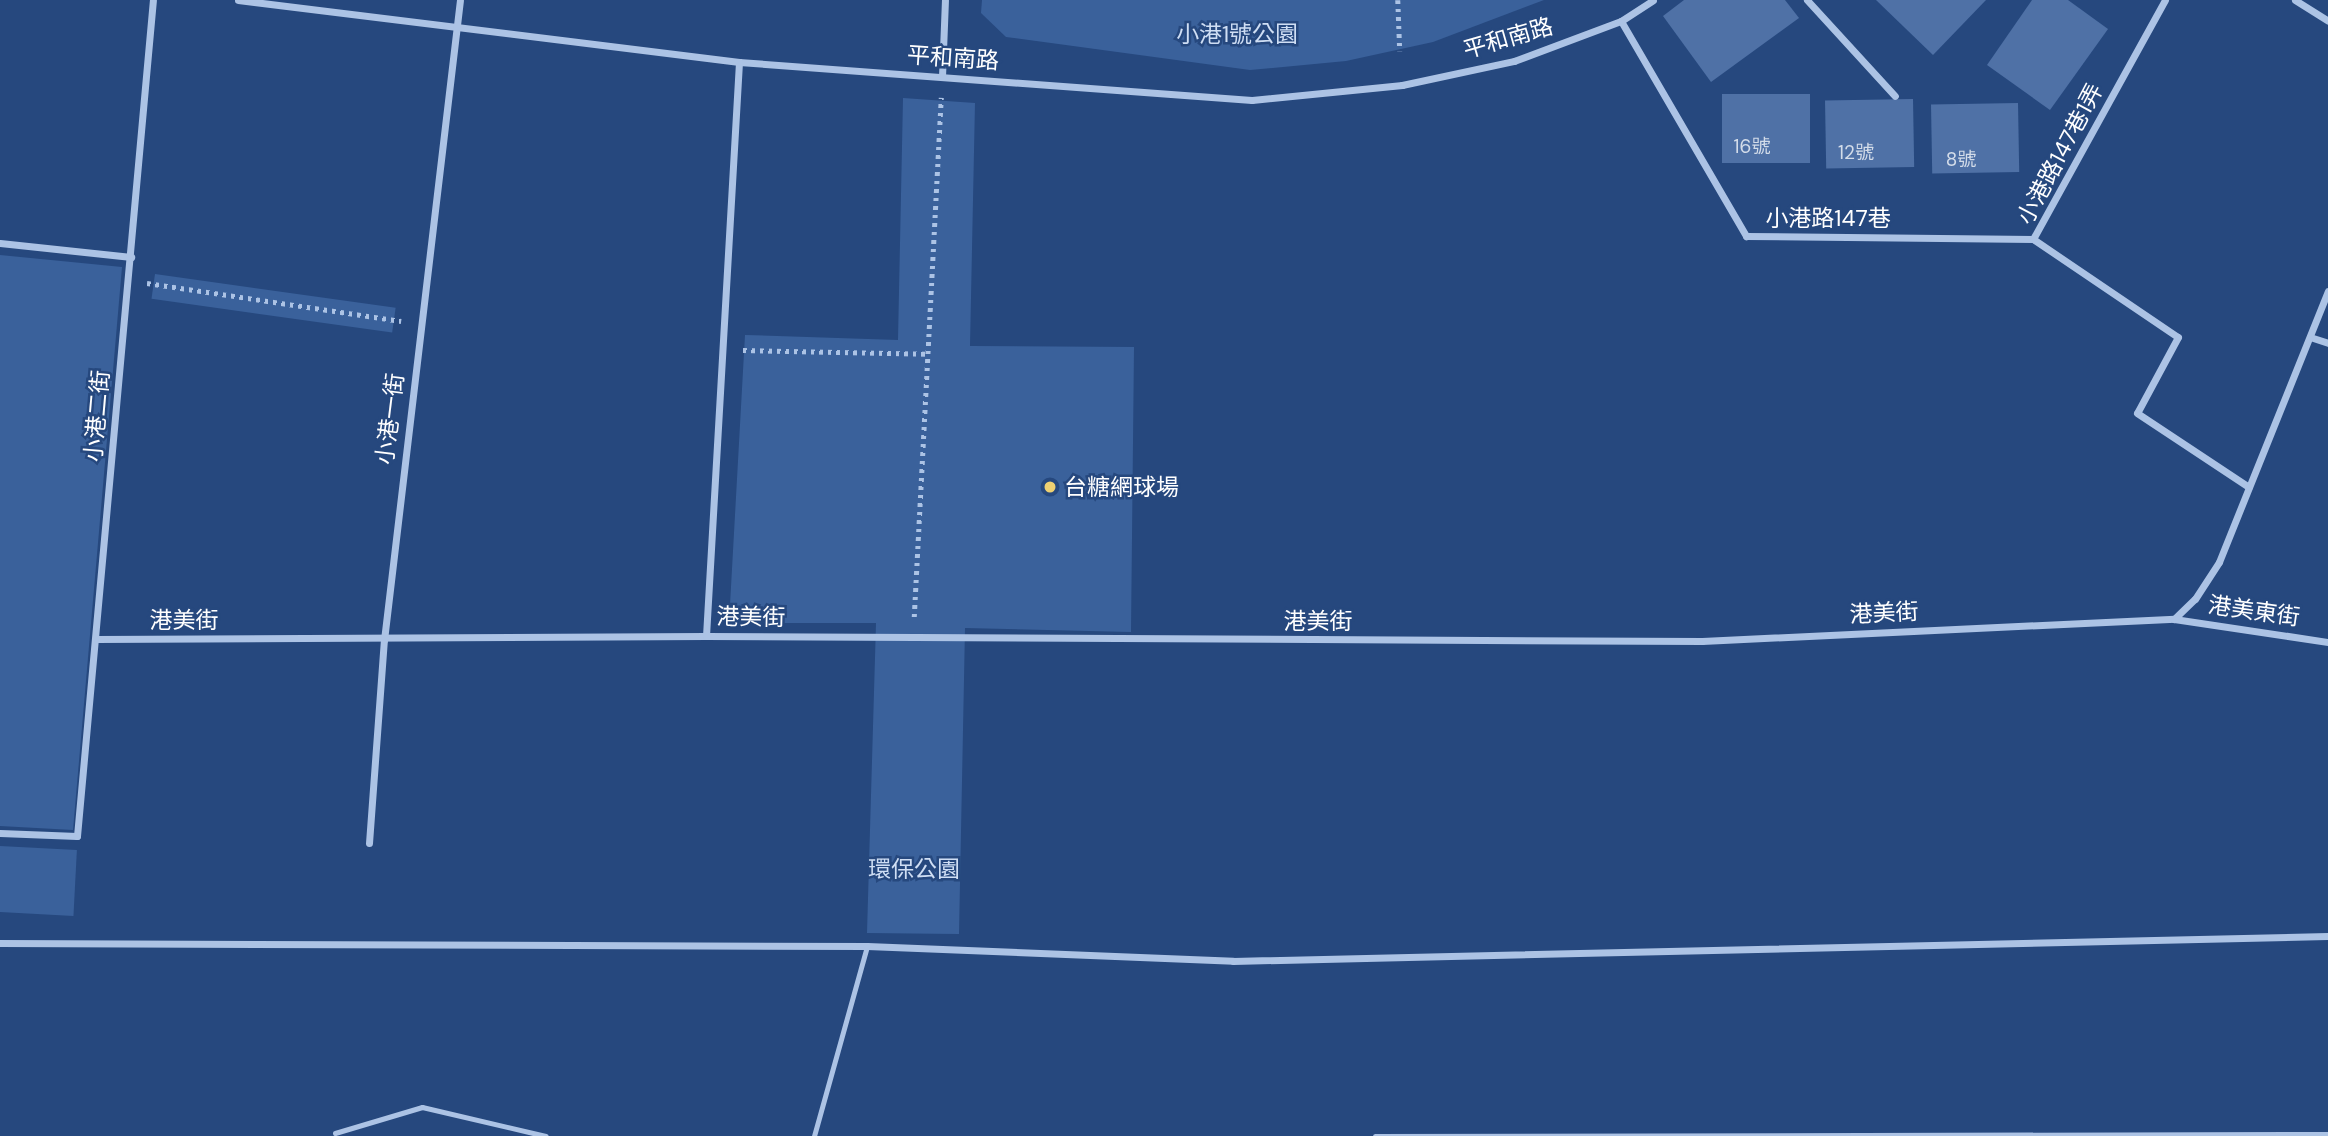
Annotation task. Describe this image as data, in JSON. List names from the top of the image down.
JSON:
{
  "streets": {
    "street": [
      "平和南路",
      "小港路147巷1弄",
      "小港路147巷",
      "小港二街",
      "小港一街",
      "港美東街",
      "港美街"
    ]
  },
  "crossings": [
    ["平和南路", "小港路147巷"],
    ["平和南路", "小港一街"],
    ["小港路147巷1弄", "小港路147巷"],
    ["小港二街", "港美街"],
    ["小港一街", "港美街"],
    ["港美東街", "港美街"]
  ],
  "parks": ["小港1號公園", "環保公園"],
  "places": ["台糖網球場"],
  "house_numbers": ["16號", "12號", "8號"]
}
